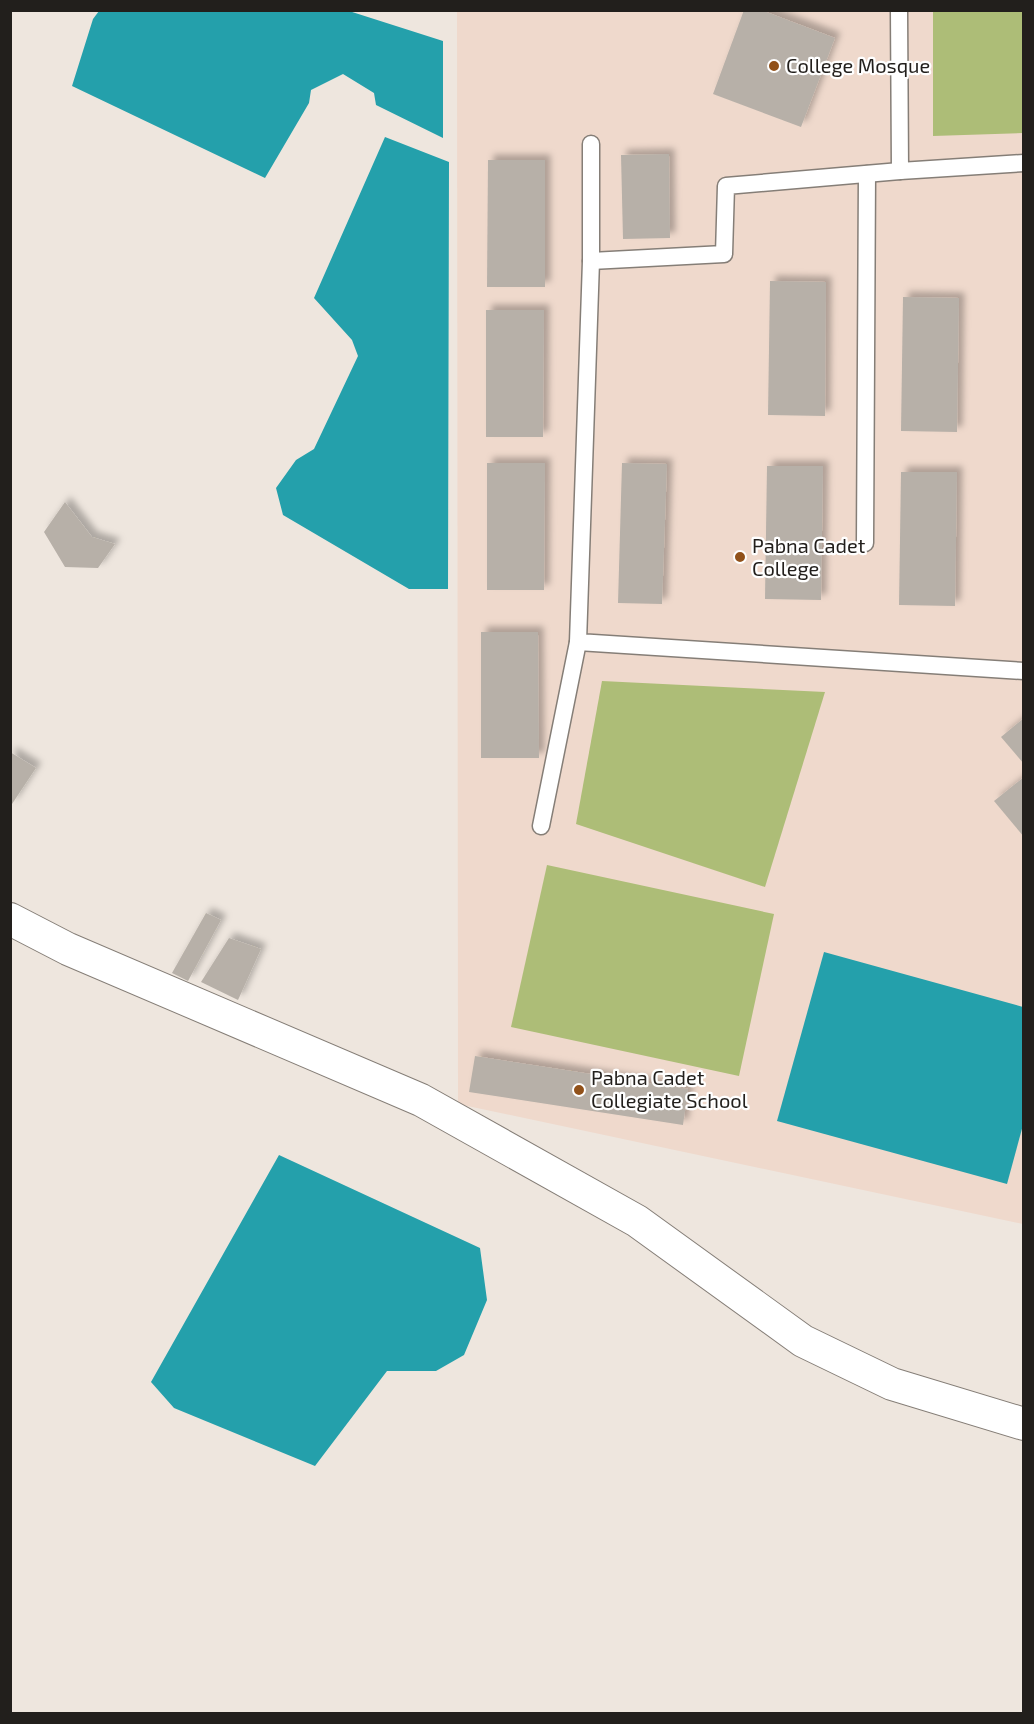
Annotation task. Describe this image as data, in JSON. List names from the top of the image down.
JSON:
{
  "places": ["College Mosque", "Pabna Cadet College", "Pabna Cadet Collegiate School"]
}
